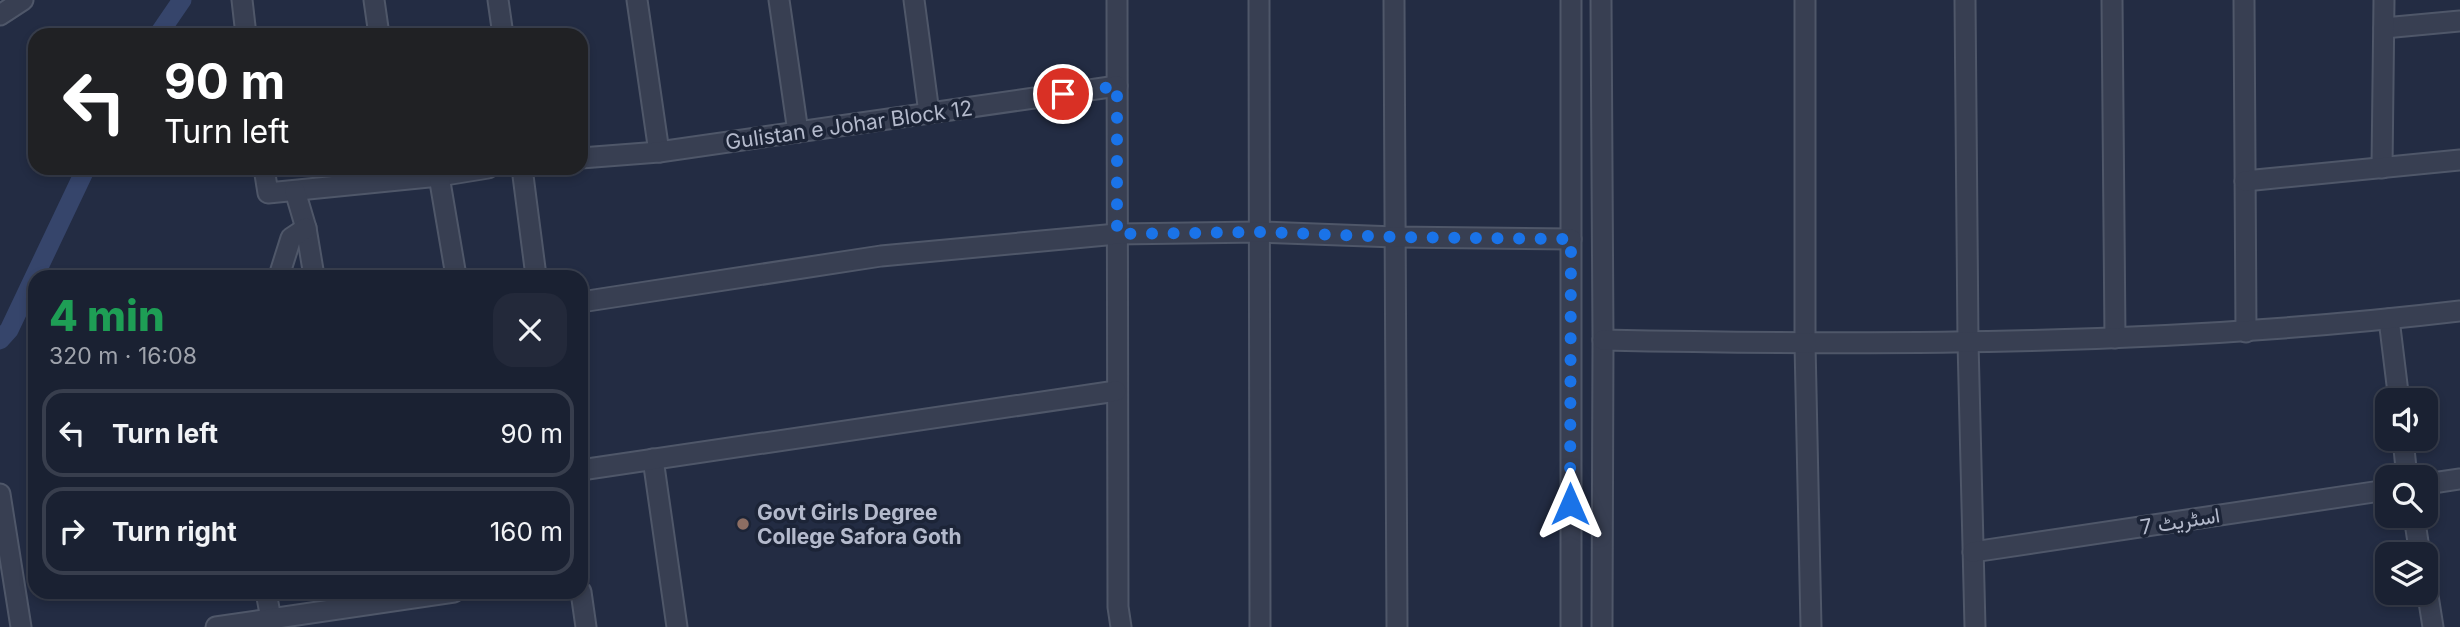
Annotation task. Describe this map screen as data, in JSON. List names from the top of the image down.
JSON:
{
  "streets": {
    "street": ["Gulistan e Johar Block 12", "اسٹریٹ 7"]
  },
  "places": ["Govt Girls Degree College Safora Goth"],
  "page": {
    "turn": ["90 m", "Turn left"],
    "heading": ["4 min", "320 m · 16:08"],
    "list": [
      {
        "name": "Turn left",
        "value": "90 m"
      },
      {
        "name": "Turn right",
        "value": "160 m"
      }
    ]
  }
}
